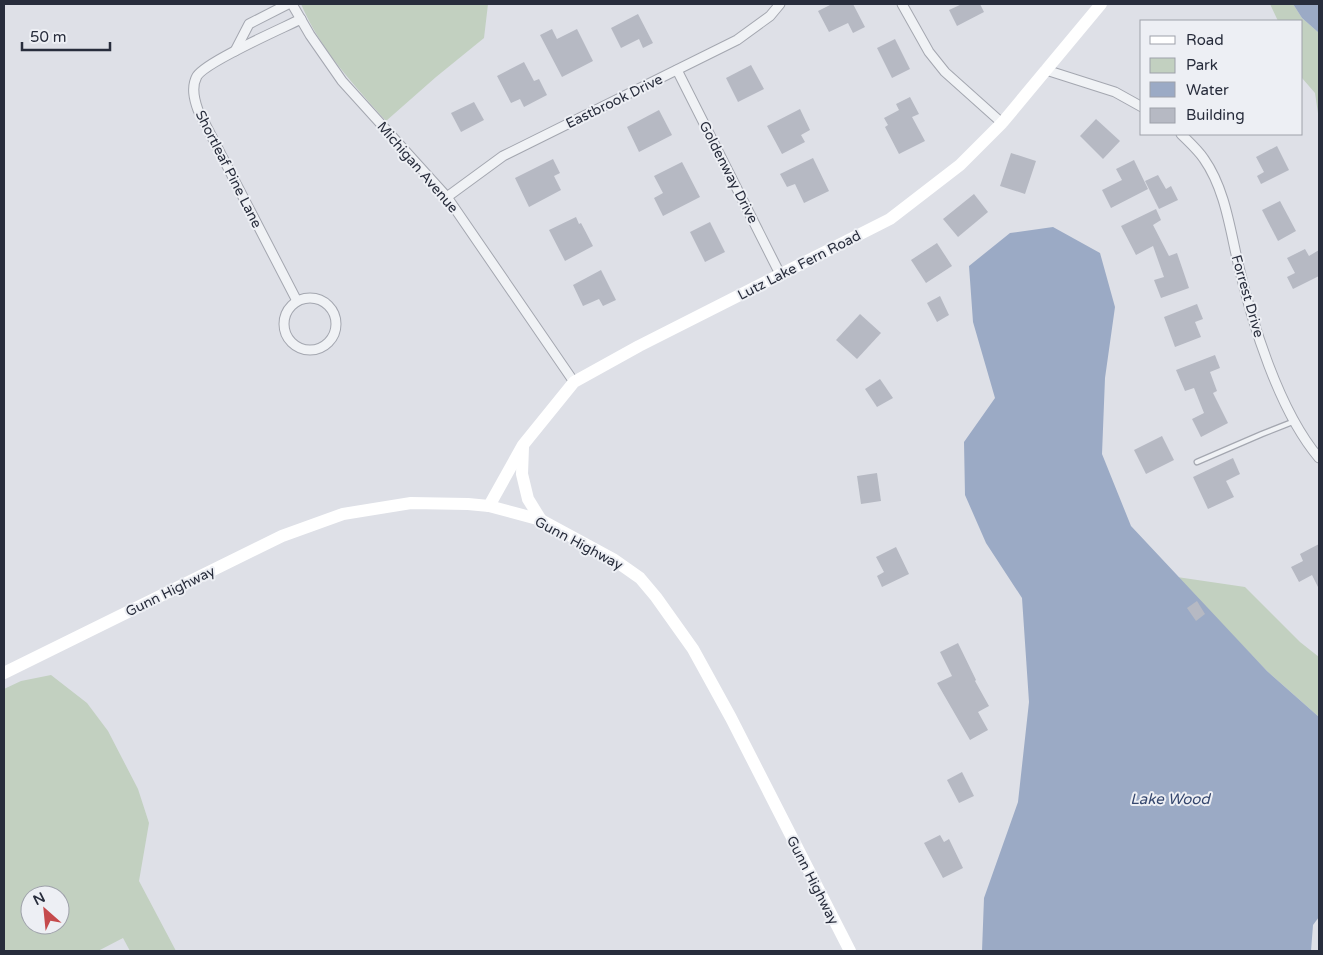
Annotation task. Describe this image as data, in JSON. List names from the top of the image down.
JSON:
{
  "streets": {
    "main road": ["Lutz Lake Fern Road", "Gunn Highway"],
    "street": [
      "Eastbrook Drive",
      "Michigan Avenue",
      "Shortleaf Pine Lane",
      "Goldenway Drive",
      "Forrest Drive"
    ]
  },
  "crossings": [
    ["Eastbrook Drive", "Michigan Avenue"],
    ["Eastbrook Drive", "Goldenway Drive"],
    ["Michigan Avenue", "Shortleaf Pine Lane"],
    ["Michigan Avenue", "Lutz Lake Fern Road"],
    ["Goldenway Drive", "Lutz Lake Fern Road"],
    ["Lutz Lake Fern Road", "Gunn Highway"]
  ],
  "water": ["Lake Wood"],
  "legend": [
    "Road",
    "Park",
    "Water",
    "Building"
  ],
  "scale_bar": "50 m",
  "north": "top left"
}
